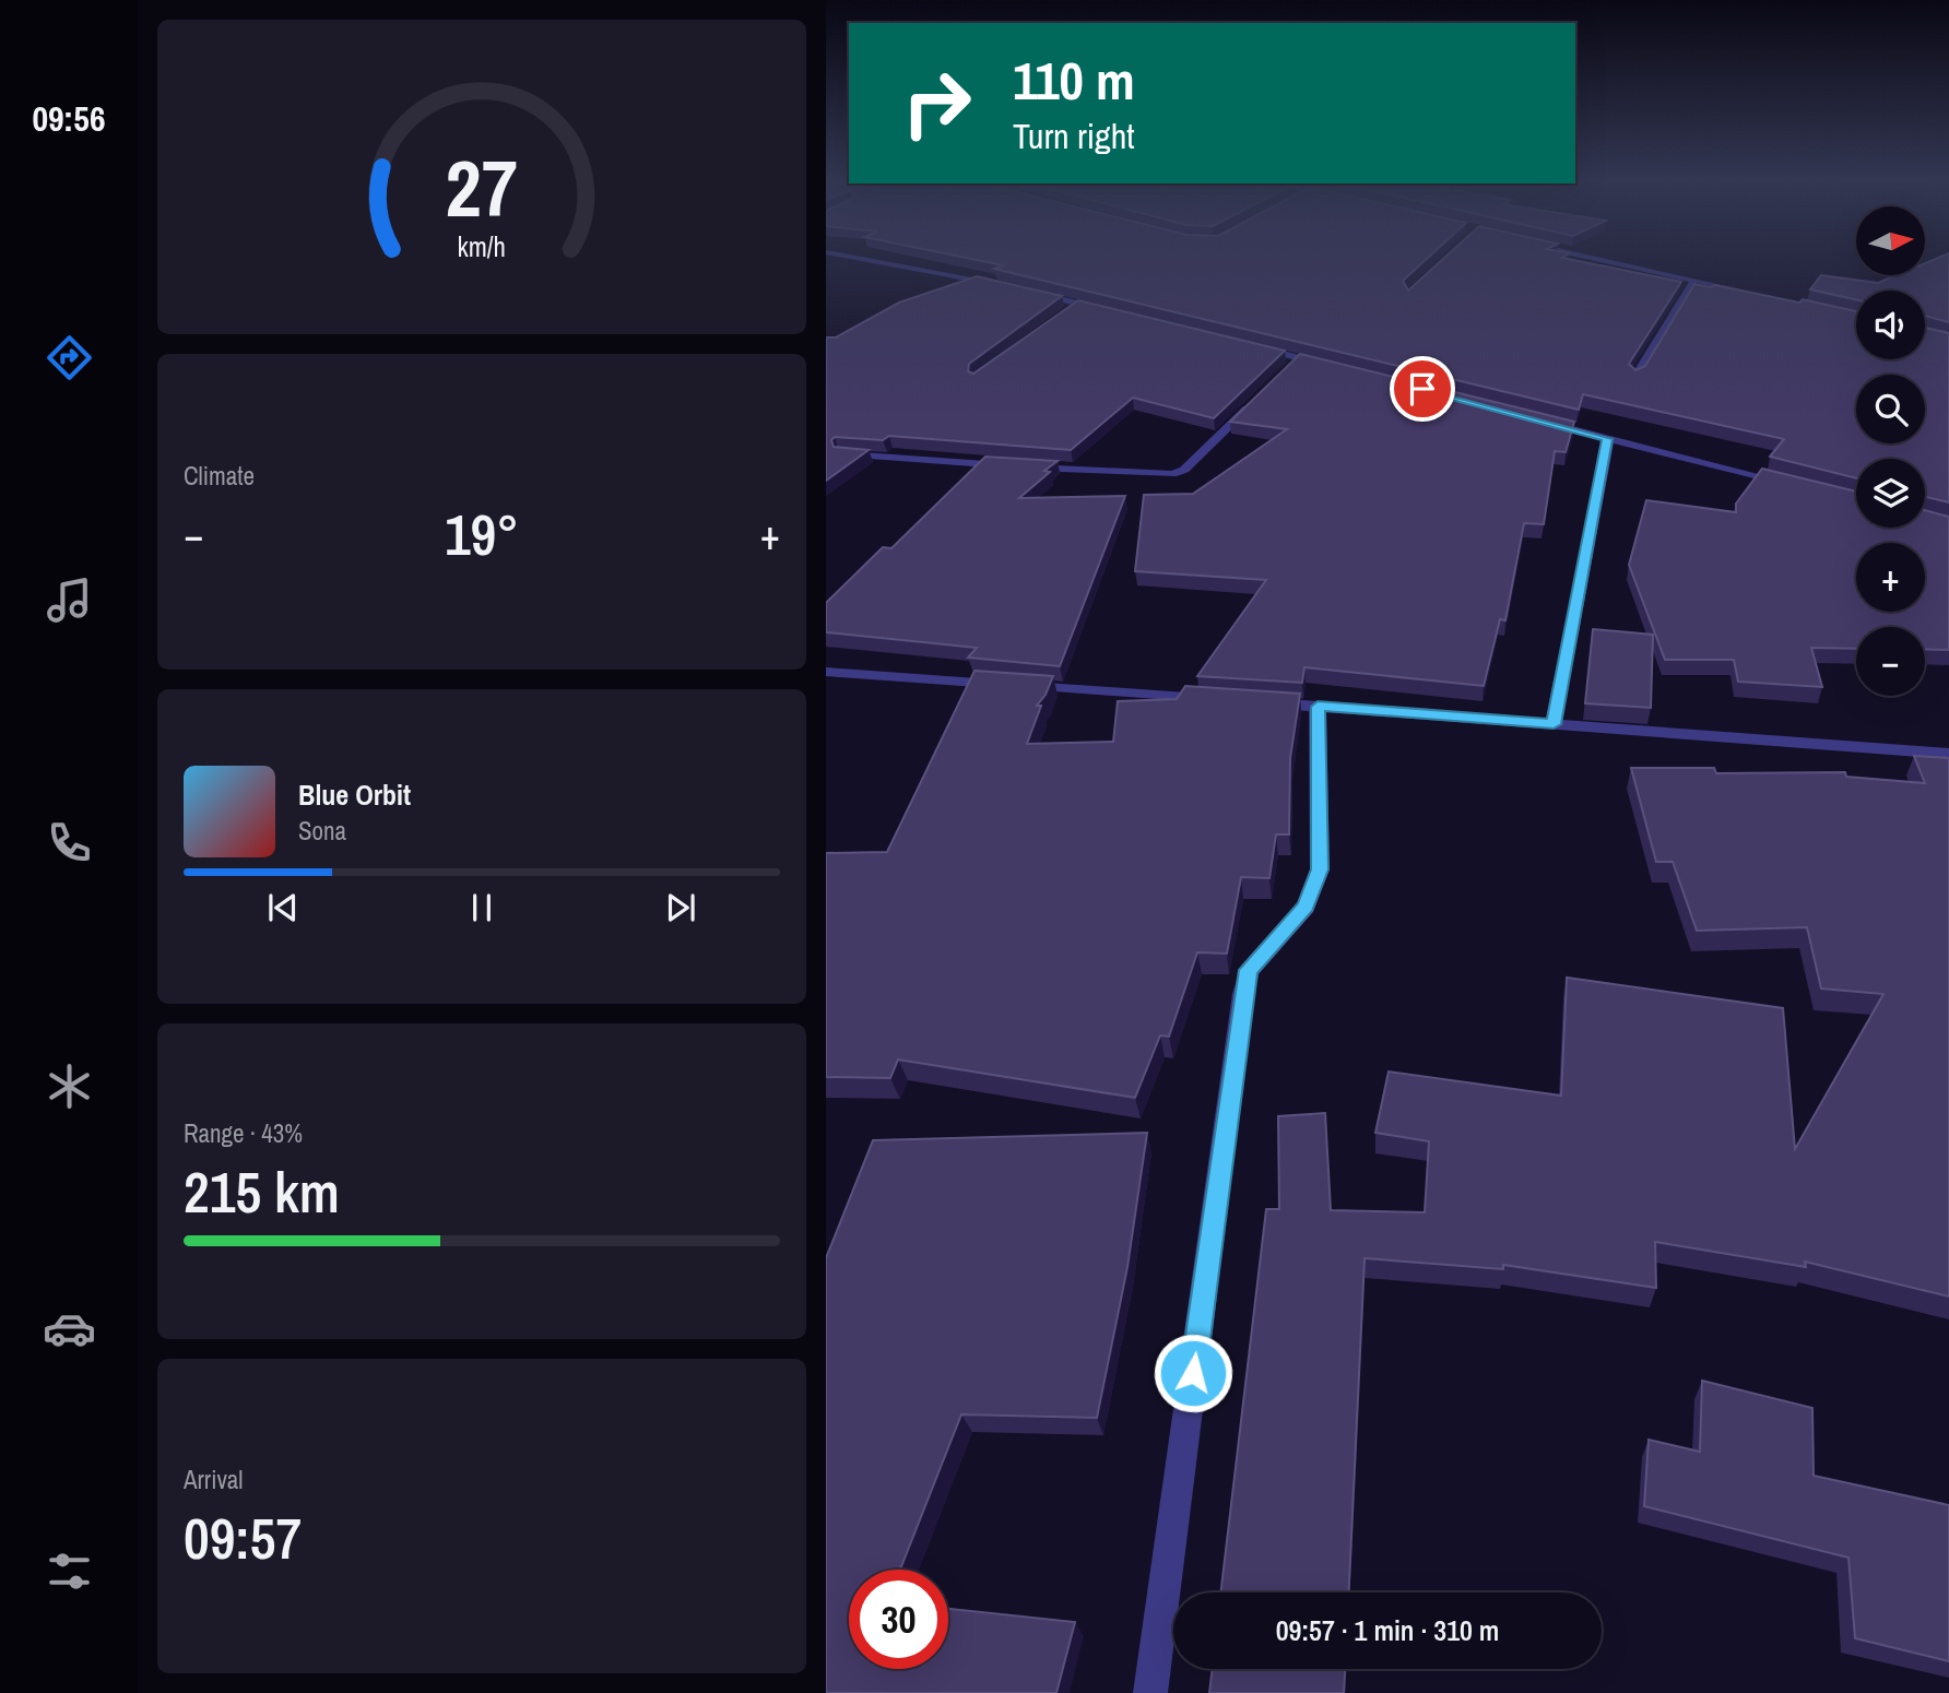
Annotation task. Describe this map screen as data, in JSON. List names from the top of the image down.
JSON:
{
  "north": "right",
  "page": {
    "tabs": "09:56",
    "turn": ["110 m", "Turn right"],
    "map_buttons": ["+", "−"],
    "tile": [
      "Climate",
      ["Range · 43%", "215 km"],
      ["Arrival", "09:57"]
    ],
    "heat": ["−", "19°", "+"],
    "song": ["Blue Orbit", "Sona"],
    "limit": "30",
    "trip": "09:57 · 1 min · 310 m",
    "gauge": ["27", "km/h"]
  }
}
